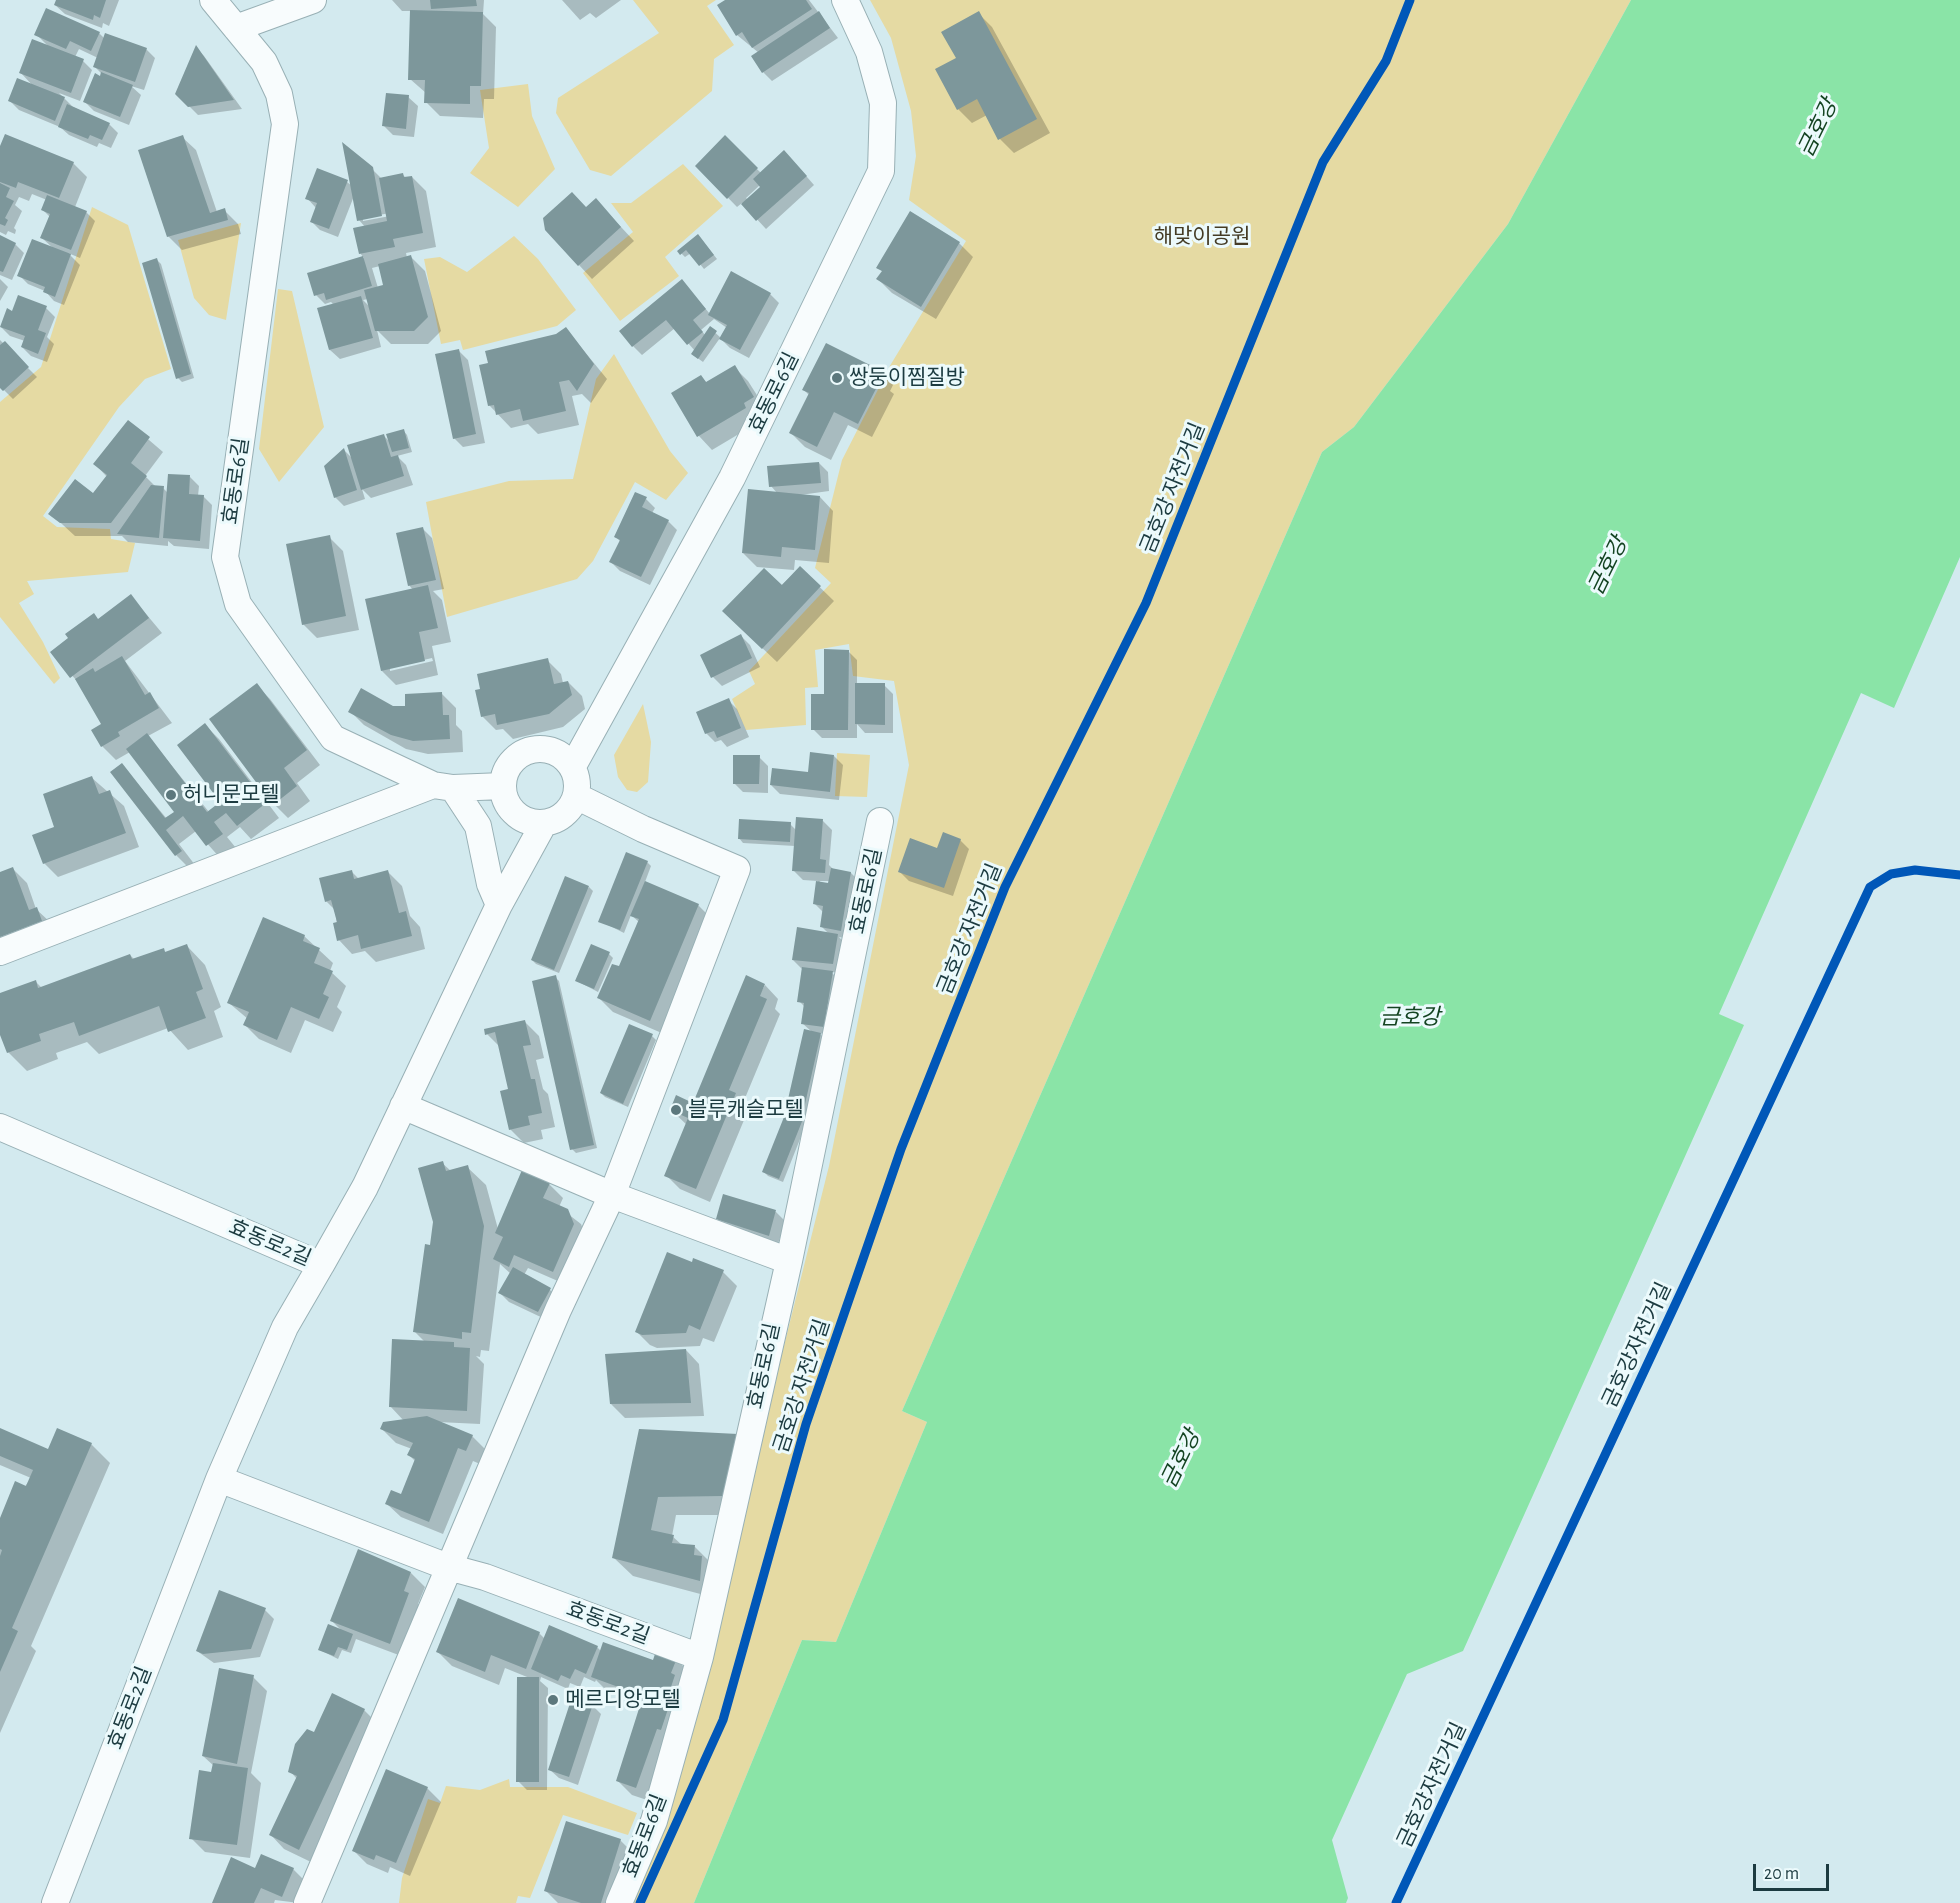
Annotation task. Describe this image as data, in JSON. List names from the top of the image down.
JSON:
{
  "streets": {
    "street": ["효동로6길", "효동로2길"],
    "cycle path": ["금호강 자전거길", "금호강자전거길"]
  },
  "crossings": [
    ["효동로6길", "효동로2길"]
  ],
  "water": ["금호강"],
  "parks": ["해맞이공원"],
  "places": [
    "쌍둥이찜질방",
    "허니문모텔",
    "블루캐슬모텔",
    "메르디앙모텔"
  ],
  "scale_bar": "20 m"
}
